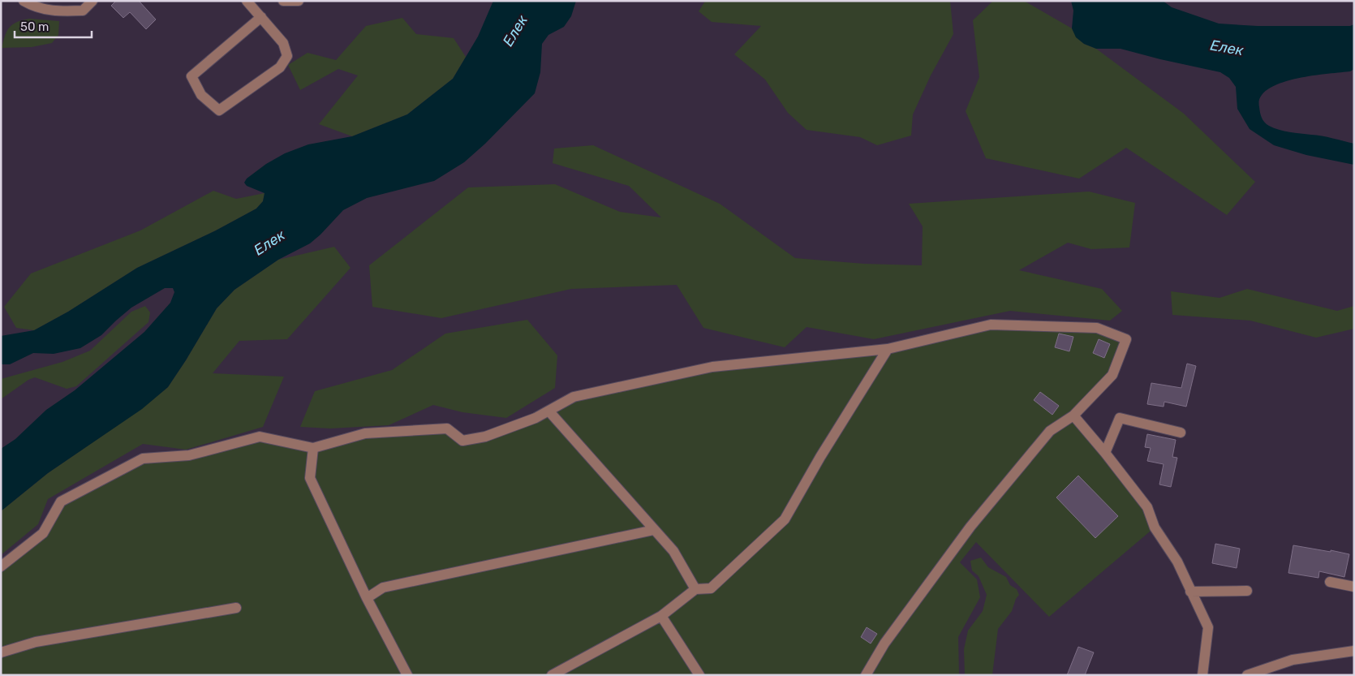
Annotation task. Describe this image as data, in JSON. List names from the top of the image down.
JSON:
{
  "water": ["Елек"],
  "scale_bar": "50 m"
}
